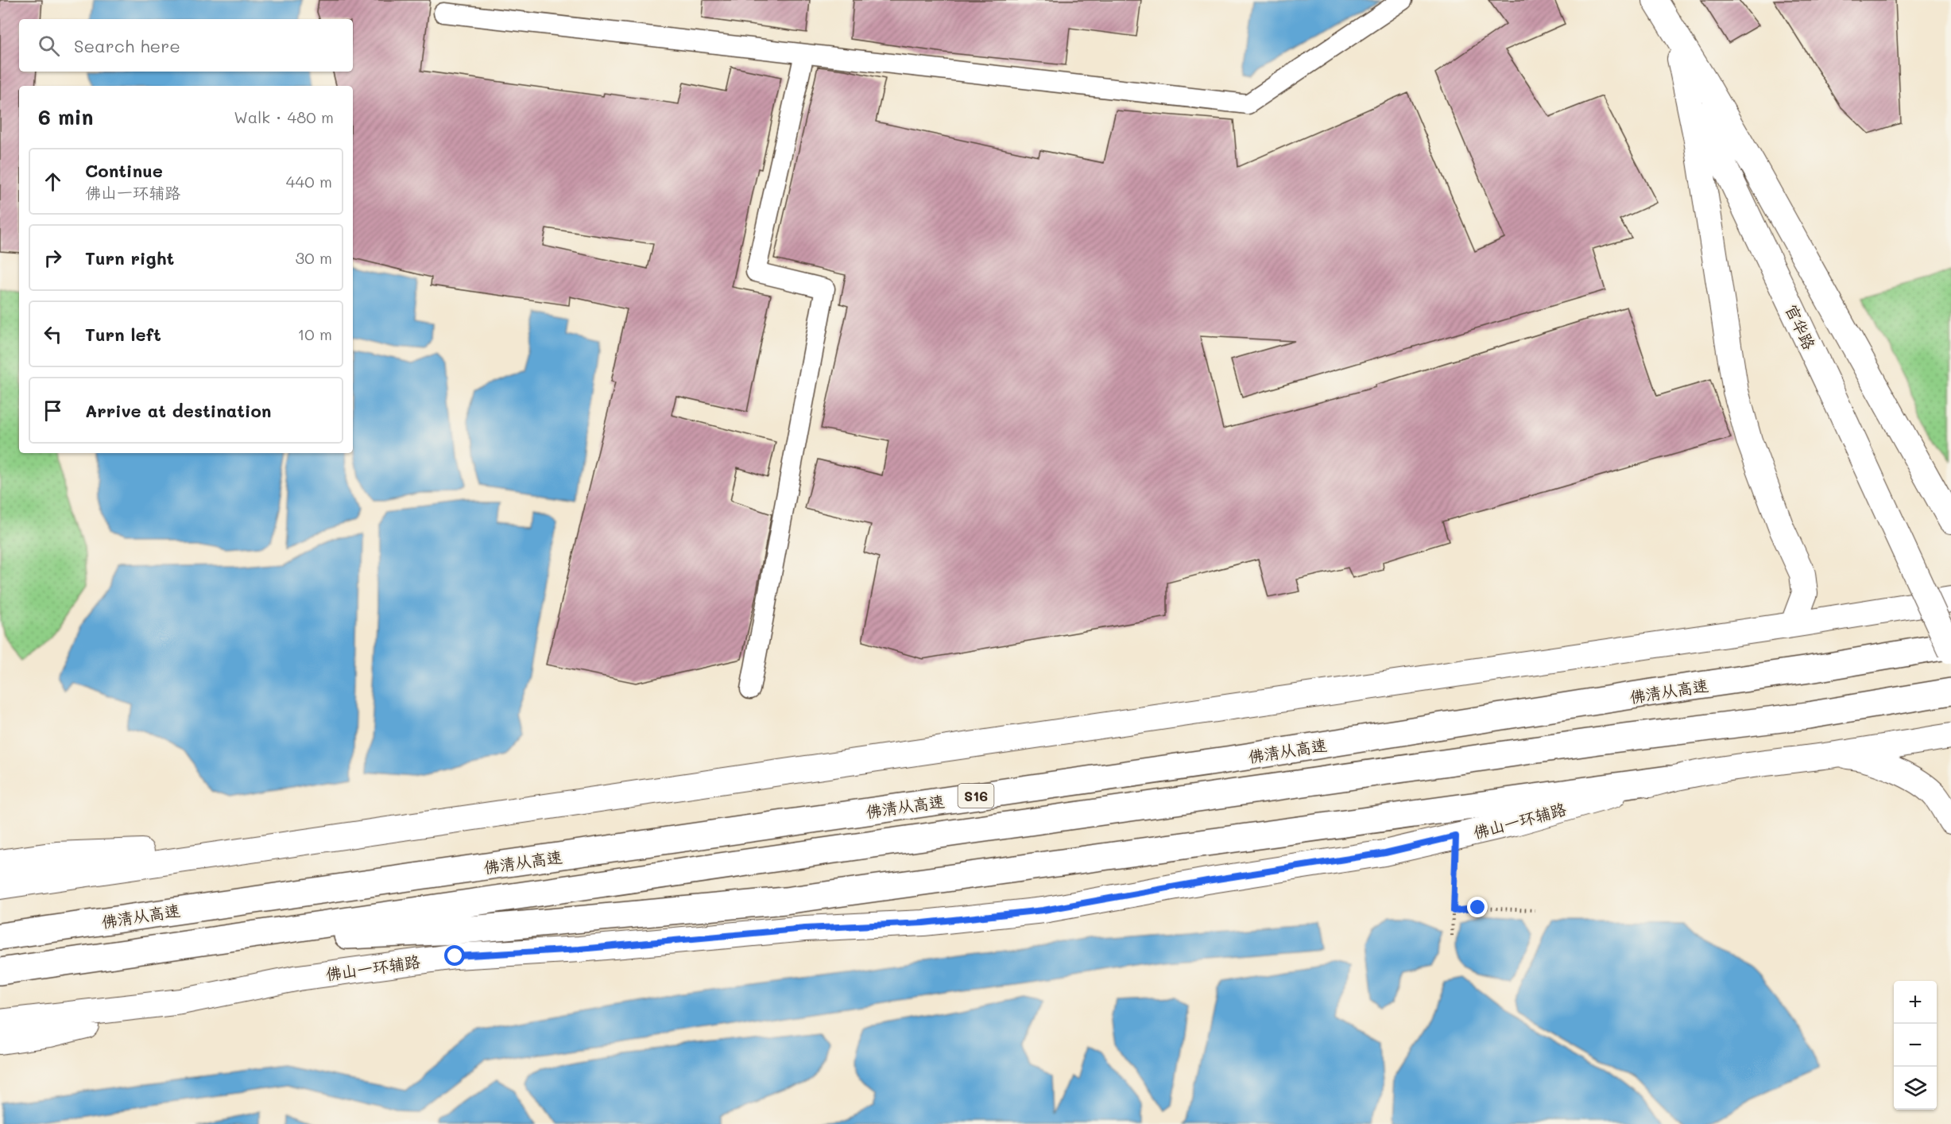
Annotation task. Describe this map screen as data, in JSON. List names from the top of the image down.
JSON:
{
  "streets": {
    "highway": ["佛清从高速", "S16"],
    "main road": ["官华路", "佛山一环辅路"]
  },
  "page": {
    "search": "Search here",
    "heading": ["6 min", "Walk · 480 m"],
    "list": [
      ["Continue", "佛山一环辅路", "440 m"],
      ["Turn right", "30 m"],
      ["Turn left", "10 m"],
      "Arrive at destination"
    ],
    "map_buttons": ["+", "−"]
  }
}
